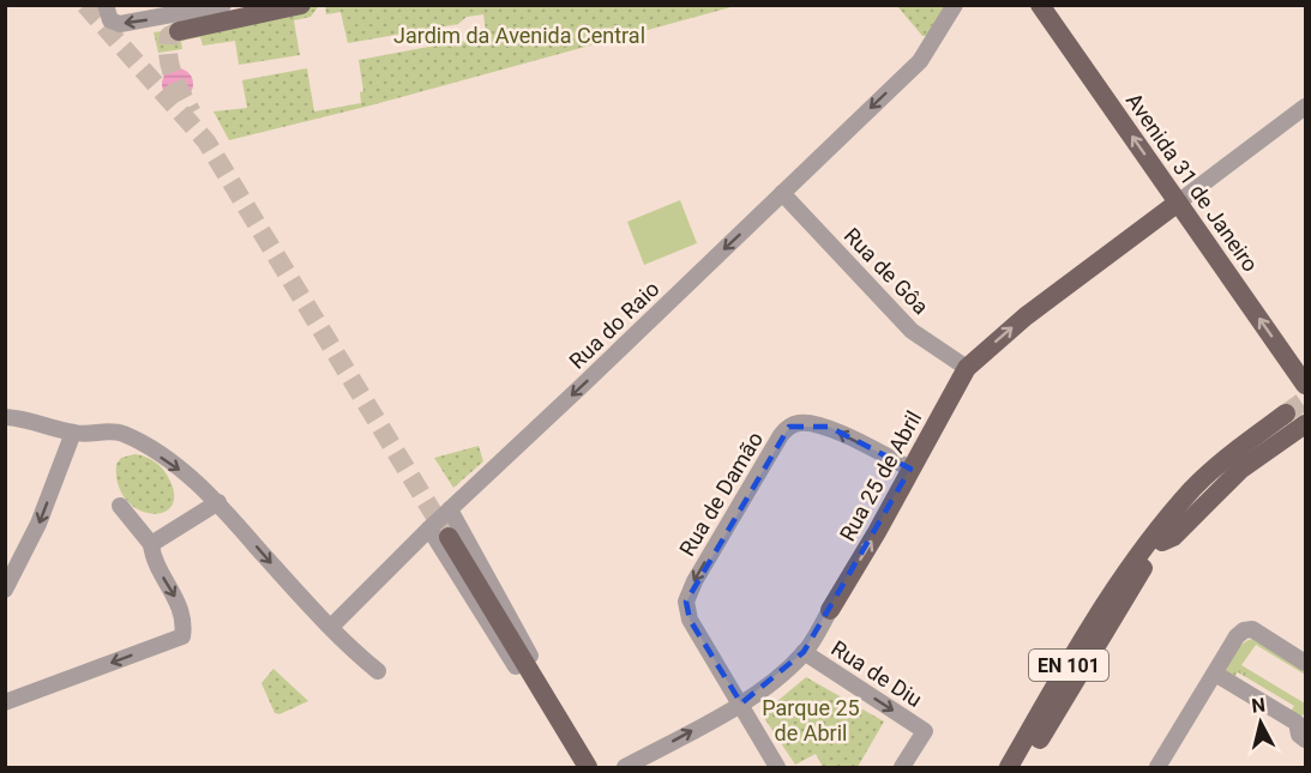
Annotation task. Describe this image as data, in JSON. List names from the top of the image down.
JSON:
{
  "streets": {
    "main road": ["Avenida 31 de Janeiro", "Rua 25 de Abril", "EN 101"],
    "street": [
      "Rua de Gôa",
      "Rua do Raio",
      "Rua de Damão",
      "Rua de Diu"
    ]
  },
  "crossings": [
    ["Avenida 31 de Janeiro", "Rua 25 de Abril"],
    ["Rua de Gôa", "Rua do Raio"],
    ["Rua de Gôa", "Rua 25 de Abril"],
    ["Rua 25 de Abril", "Rua de Damão"],
    ["Rua 25 de Abril", "Rua de Diu"]
  ],
  "one_way": [
    "Avenida 31 de Janeiro",
    "Rua do Raio",
    "Rua 25 de Abril",
    "Rua de Diu"
  ],
  "parks": ["Jardim da Avenida Central", "Parque 25 de Abril"],
  "north": "top"
}
